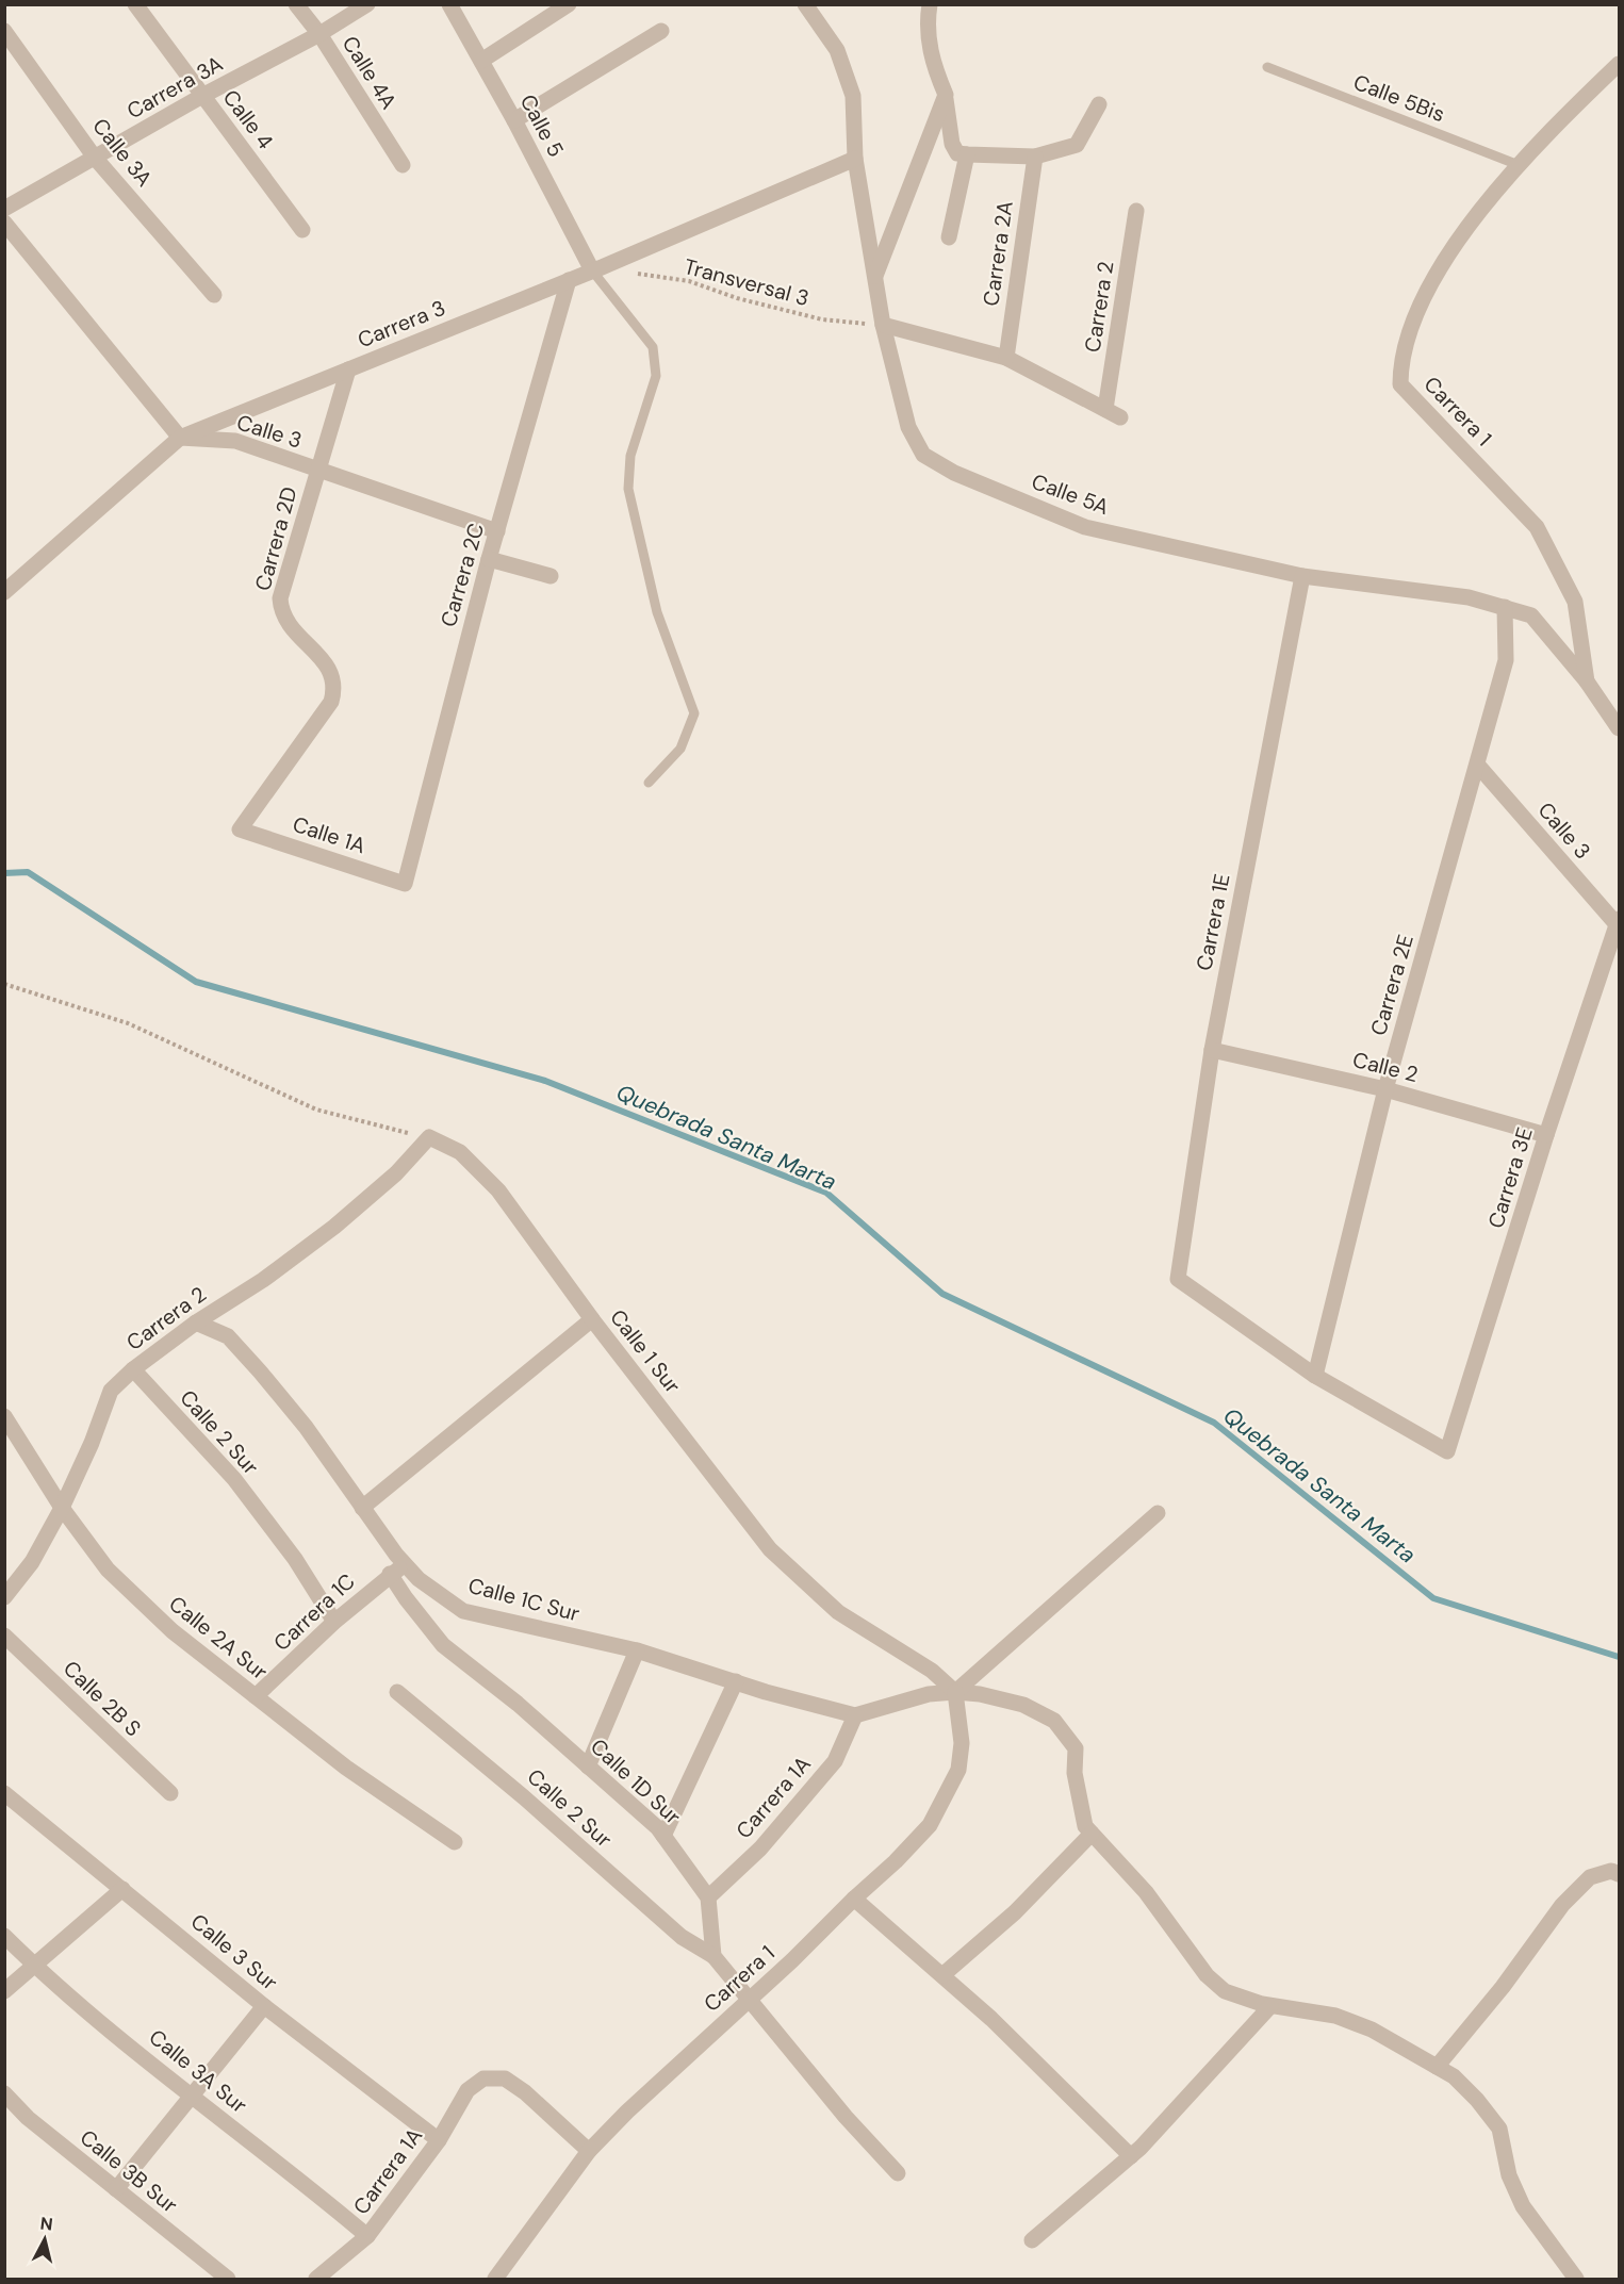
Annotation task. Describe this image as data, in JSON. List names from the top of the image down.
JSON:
{
  "streets": {
    "street": [
      "Calle 4A",
      "Carrera 3A",
      "Calle 4",
      "Calle 5",
      "Calle 3A",
      "Carrera 2A",
      "Carrera 2",
      "Carrera 3",
      "Carrera 1",
      "Calle 3",
      "Calle 5A",
      "Carrera 2D",
      "Carrera 2C",
      "Calle 1A",
      "Carrera 1E",
      "Carrera 2E",
      "Calle 2",
      "Carrera 3E",
      "Calle 1 Sur",
      "Calle 2 Sur",
      "Calle 1C Sur",
      "Carrera 1C",
      "Calle 2A Sur",
      "Calle 2B S",
      "Calle 1D Sur",
      "Carrera 1A",
      "Calle 3 Sur",
      "Calle 3A Sur",
      "Calle 3B Sur"
    ],
    "lane": ["Calle 5Bis"],
    "path": ["Transversal 3"]
  },
  "crossings": [
    ["Calle 4A", "Carrera 3A"],
    ["Carrera 3A", "Calle 4"],
    ["Carrera 3A", "Calle 3A"],
    ["Calle 5Bis", "Carrera 1"],
    ["Calle 5", "Carrera 3"],
    ["Transversal 3", "Calle 5A"],
    ["Carrera 2", "Calle 1 Sur"],
    ["Carrera 2", "Calle 2 Sur"],
    ["Carrera 2", "Calle 1C Sur"],
    ["Carrera 2", "Calle 2A Sur"],
    ["Carrera 3", "Calle 3"],
    ["Carrera 3", "Calle 5A"],
    ["Carrera 3", "Carrera 2D"],
    ["Carrera 3", "Carrera 2C"],
    ["Carrera 1", "Calle 5A"],
    ["Carrera 1", "Calle 1 Sur"],
    ["Carrera 1", "Carrera 1A"],
    ["Calle 3", "Carrera 2D"],
    ["Calle 3", "Carrera 2C"],
    ["Calle 3", "Carrera 2E"],
    ["Calle 3", "Carrera 3E"],
    ["Calle 5A", "Carrera 1E"],
    ["Calle 5A", "Carrera 2E"],
    ["Carrera 2D", "Calle 1A"],
    ["Carrera 2C", "Calle 1A"],
    ["Carrera 1E", "Carrera 2E"],
    ["Carrera 1E", "Calle 2"],
    ["Carrera 1E", "Carrera 3E"],
    ["Carrera 2E", "Calle 2"],
    ["Carrera 2E", "Carrera 3E"],
    ["Calle 2", "Carrera 3E"],
    ["Calle 2 Sur", "Carrera 1C"],
    ["Calle 1C Sur", "Carrera 1C"],
    ["Calle 1C Sur", "Carrera 1A"],
    ["Carrera 1C", "Calle 2A Sur"],
    ["Carrera 1C", "Calle 1D Sur"],
    ["Calle 1D Sur", "Carrera 1A"],
    ["Carrera 1A", "Calle 3 Sur"],
    ["Carrera 1A", "Calle 3A Sur"]
  ],
  "water": ["Quebrada Santa Marta"],
  "north": "top"
}
